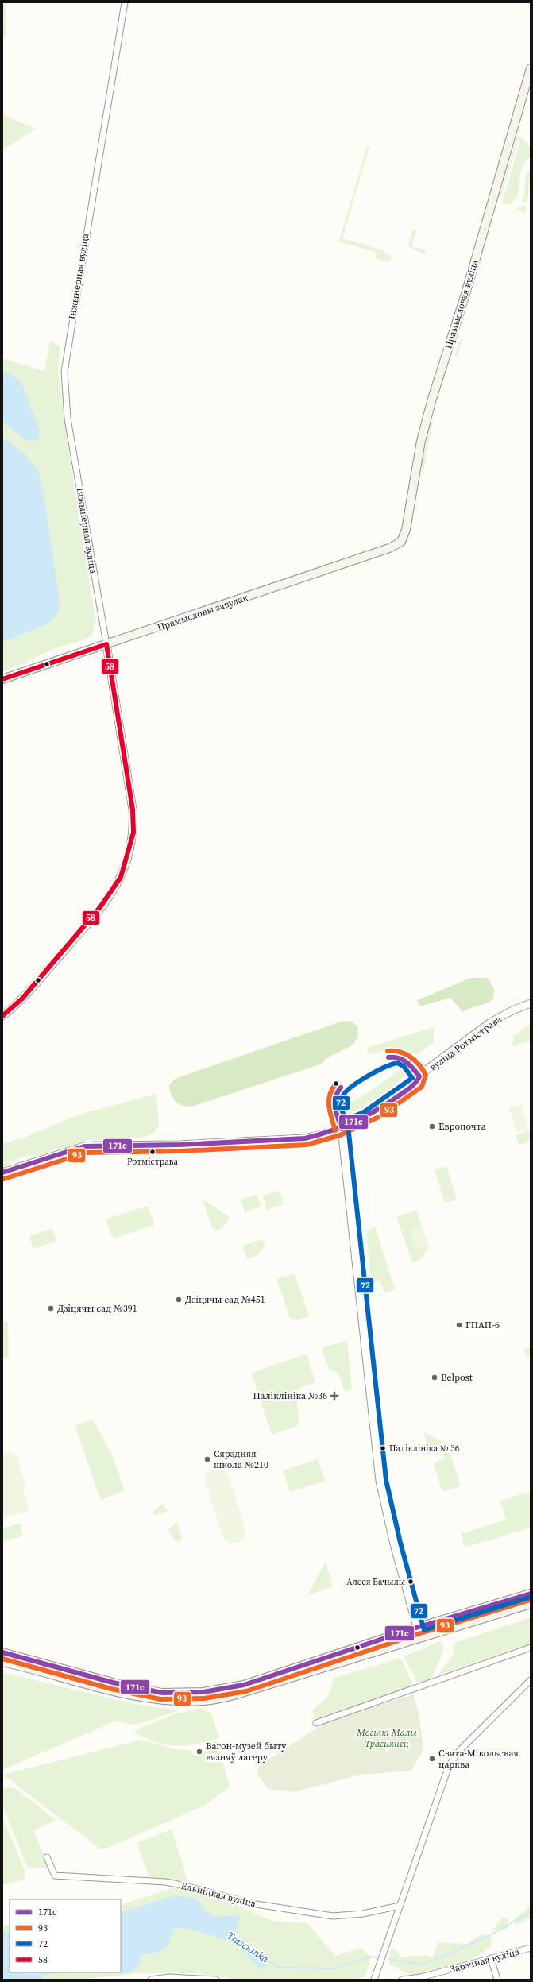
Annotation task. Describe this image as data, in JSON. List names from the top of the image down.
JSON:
{
  "streets": {
    "main road": ["Прамысловая вуліца", "Прамысловы завулак"],
    "street": [
      "Інжынерная вуліца",
      "вуліца Ротмістрава",
      "Ельніцкая вуліца",
      "Зарэчная вуліца"
    ]
  },
  "crossings": [
    ["Інжынерная вуліца", "Прамысловы завулак"],
    ["Прамысловая вуліца", "Прамысловы завулак"]
  ],
  "water": ["Trascianka"],
  "parks": ["Могілкі Малы Трасцянец"],
  "places": {
    "other": [
      "Европочта",
      "Ротмістрава",
      "Дзіцячы сад №451",
      "Дзіцячы сад №391",
      "ГПАП-6",
      "Belpost",
      "Паліклініка № 36",
      "Сярэдняя школа №210",
      "Алеся Бачылы",
      "Вагон-музей быту вязняў лагеру",
      "Свята-Мікольская царква"
    ],
    "health": ["Паліклініка №36"]
  },
  "lines": [
    "transit line 58",
    "transit line 93",
    "transit line 171с",
    "transit line 72"
  ],
  "legend": [
    "171с",
    "93",
    "72",
    "58"
  ]
}
